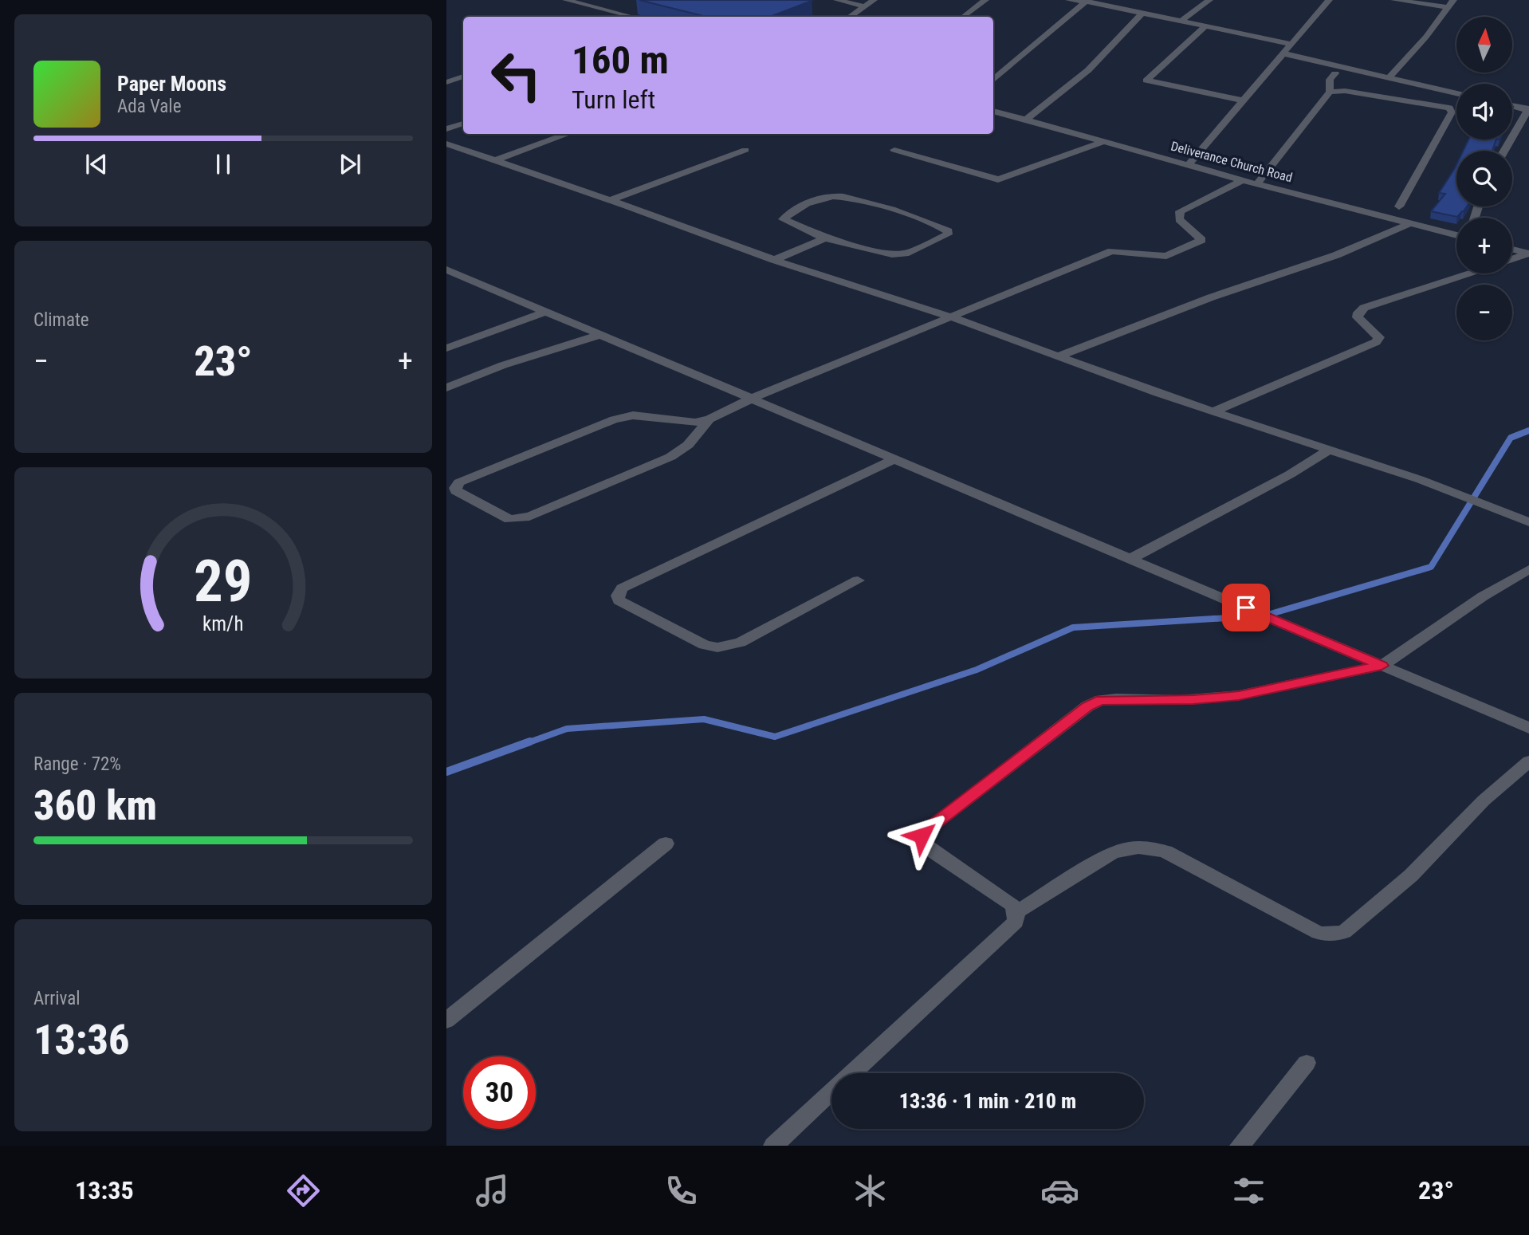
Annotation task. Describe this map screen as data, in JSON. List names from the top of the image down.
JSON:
{
  "streets": {
    "street": ["Deliverance Church Road"]
  },
  "north": "top",
  "page": {
    "map_buttons": ["+", "−"],
    "turn": ["160 m", "Turn left"],
    "song": ["Paper Moons", "Ada Vale"],
    "tile": [
      "Climate",
      ["Range · 72%", "360 km"],
      ["Arrival", "13:36"]
    ],
    "heat": ["−", "23°", "+"],
    "limit": "30",
    "trip": "13:36 · 1 min · 210 m",
    "tabs": ["13:35", "23°"],
    "gauge": ["29", "km/h"]
  }
}
